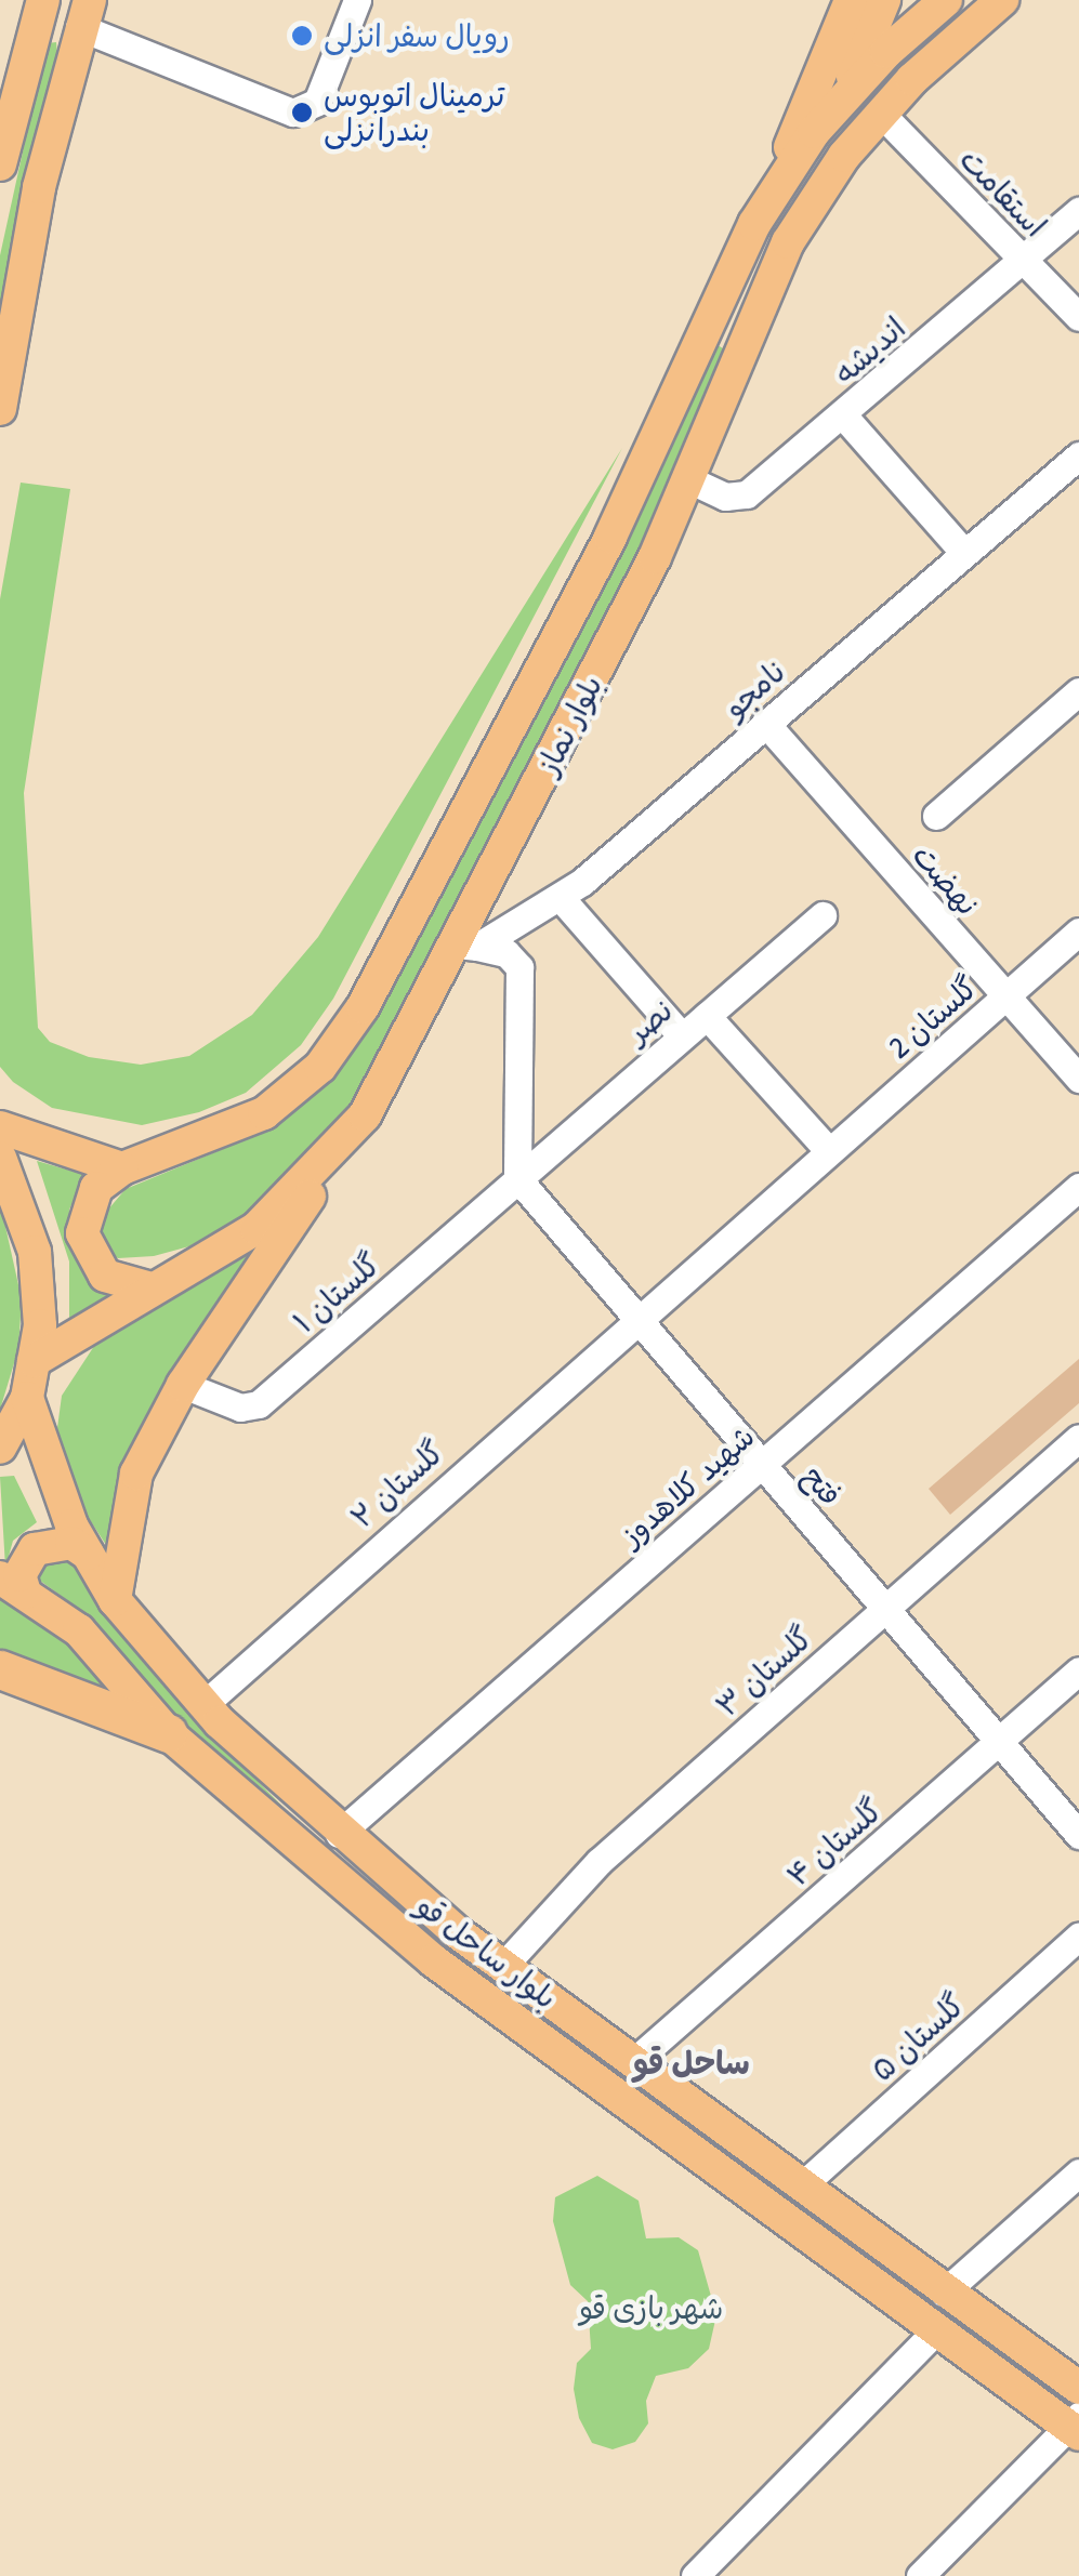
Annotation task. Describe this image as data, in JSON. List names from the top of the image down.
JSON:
{
  "streets": {
    "main road": ["بلوار نماز", "بلوار ساحل قو"],
    "street": [
      "استقامت",
      "اندیشه",
      "نامجو",
      "نهضت",
      "گلستان 2",
      "نصر",
      "گلستان ۱",
      "گلستان ۲",
      "شهید کلاهدوز",
      "فتح",
      "گلستان ۳",
      "گلستان ۴",
      "گلستان ۵"
    ]
  },
  "crossings": [
    ["استقامت", "اندیشه"],
    ["استقامت", "بلوار نماز"],
    ["اندیشه", "بلوار نماز"],
    ["نامجو", "بلوار نماز"],
    ["نامجو", "نهضت"],
    ["نهضت", "گلستان 2"],
    ["گلستان 2", "گلستان ۲"],
    ["گلستان 2", "فتح"],
    ["نصر", "گلستان ۱"],
    ["نصر", "فتح"],
    ["گلستان ۱", "فتح"],
    ["گلستان ۲", "فتح"],
    ["گلستان ۲", "بلوار ساحل قو"],
    ["شهید کلاهدوز", "فتح"],
    ["شهید کلاهدوز", "بلوار ساحل قو"],
    ["فتح", "گلستان ۳"],
    ["فتح", "گلستان ۴"],
    ["گلستان ۳", "بلوار ساحل قو"],
    ["گلستان ۴", "بلوار ساحل قو"],
    ["بلوار ساحل قو", "گلستان ۵"]
  ],
  "districts": ["ساحل قو"],
  "parks": ["شهر بازی قو"],
  "places": ["رویال سفر انزلی", "ترمینال اتوبوس بندرانزلی"]
}
